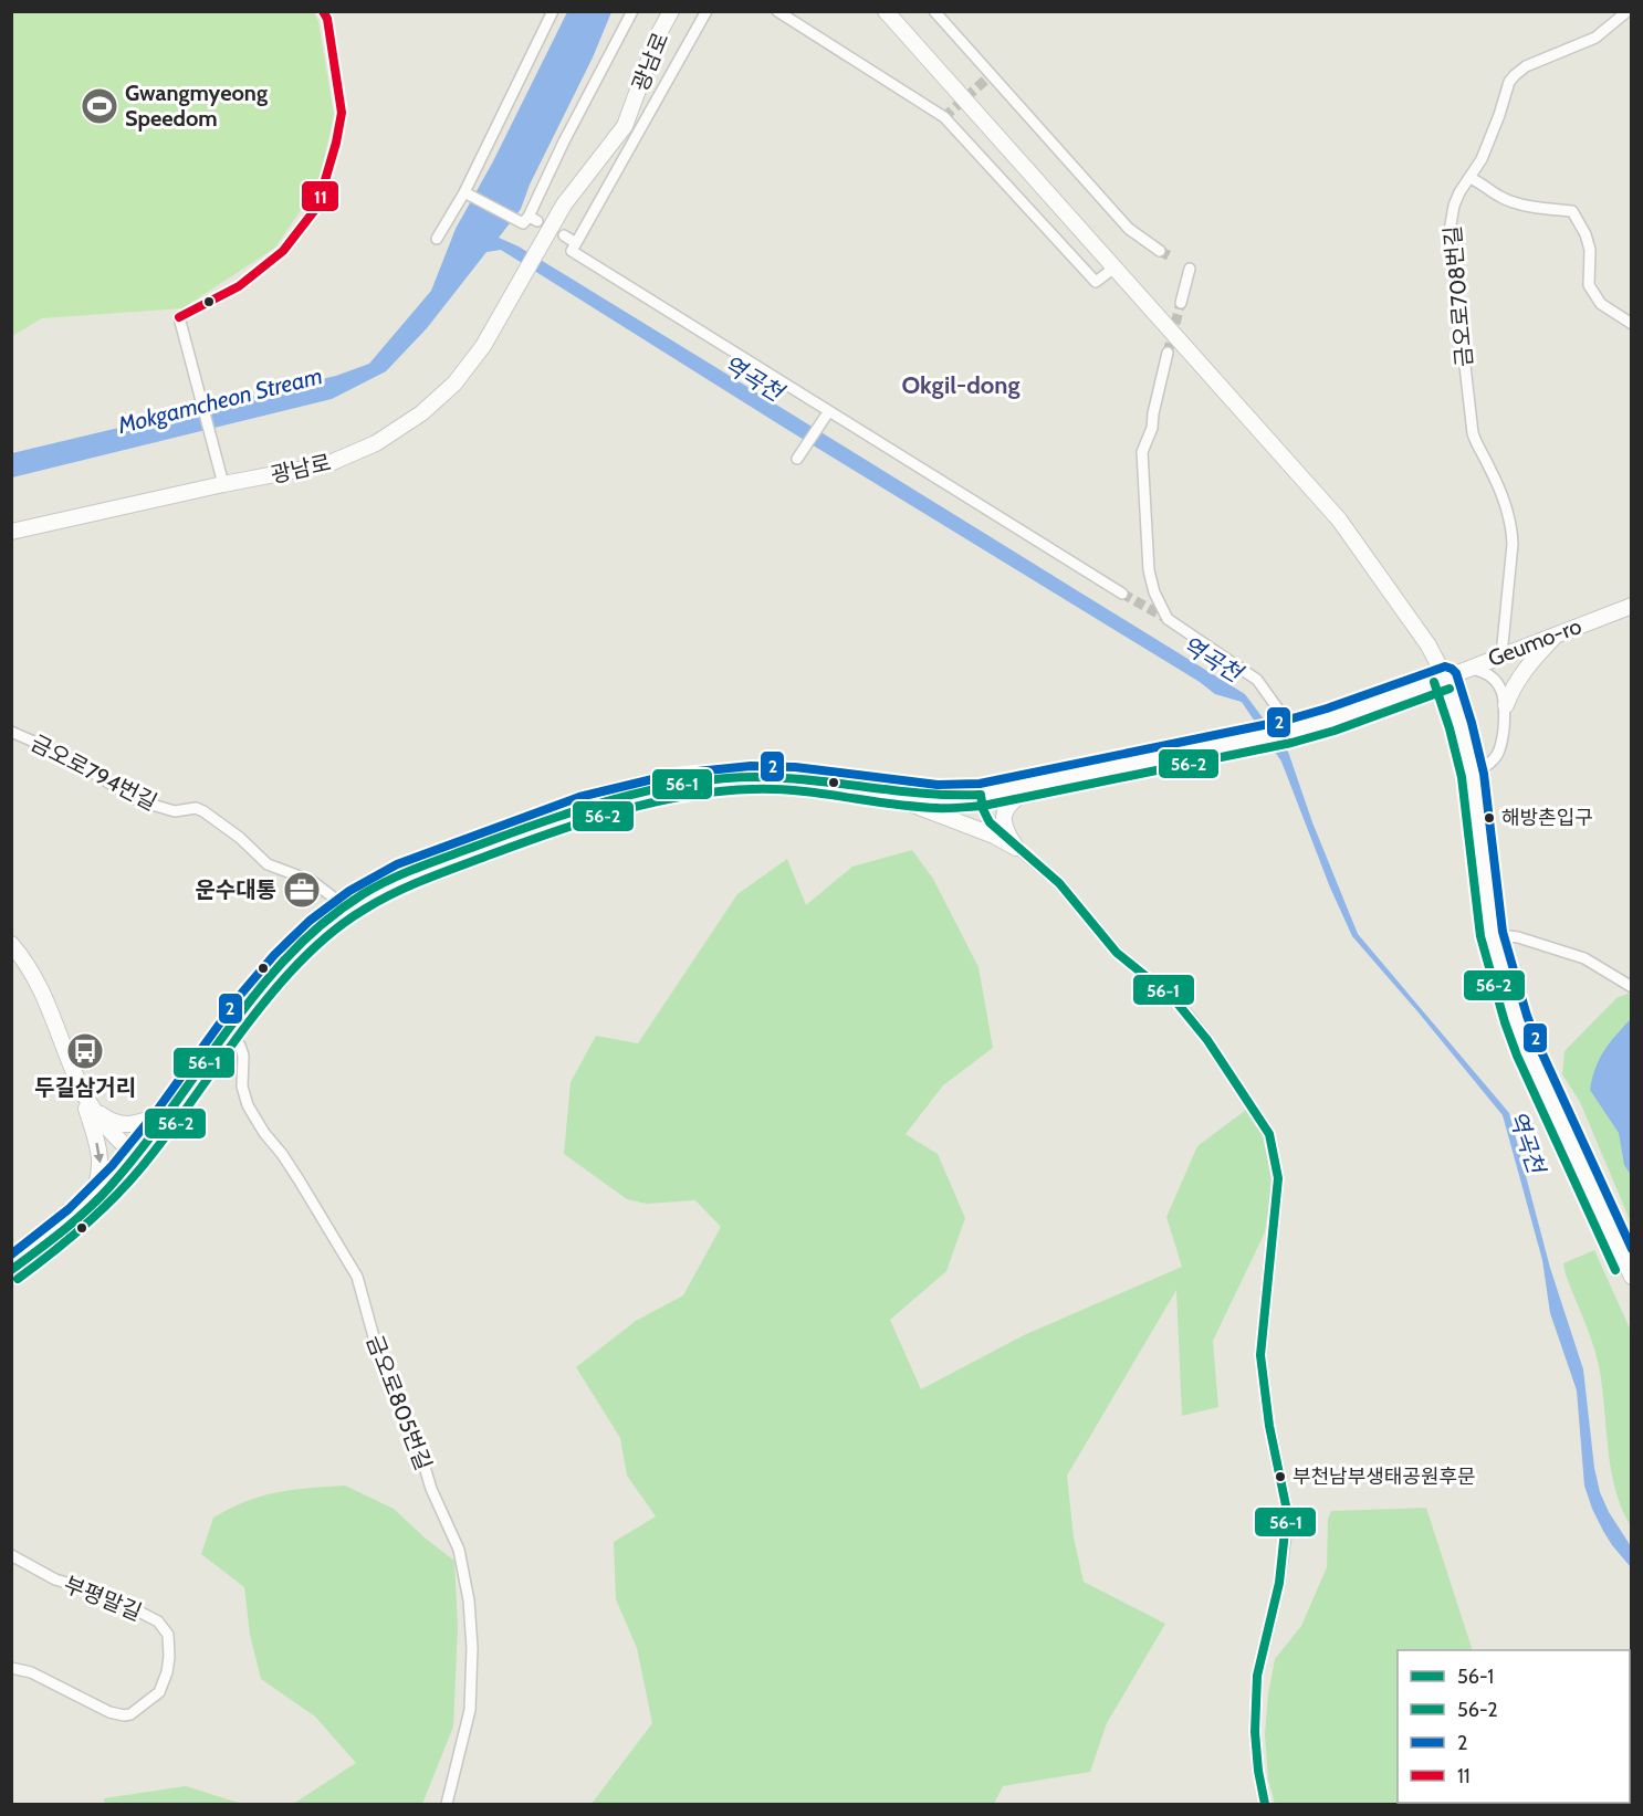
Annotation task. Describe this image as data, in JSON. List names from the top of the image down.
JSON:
{
  "streets": {
    "main road": ["광남로", "Geumo-ro"],
    "street": [
      "금오로708번길",
      "금오로794번길",
      "금오로805번길",
      "부평말길"
    ]
  },
  "crossings": [
    ["금오로708번길", "Geumo-ro"]
  ],
  "districts": ["Okgil-dong"],
  "water": ["역곡천", "Mokgamcheon Stream"],
  "places": {
    "sports": ["Gwangmyeong Speedom"],
    "other": ["해방촌입구", "부천남부생태공원후문"],
    "office": ["운수대통"],
    "bus stop": ["두길삼거리"]
  },
  "lines": [
    "transit line 11",
    "transit line 2",
    "transit line 56-2",
    "transit line 56-1"
  ],
  "legend": [
    "56-1",
    "56-2",
    "2",
    "11"
  ]
}
